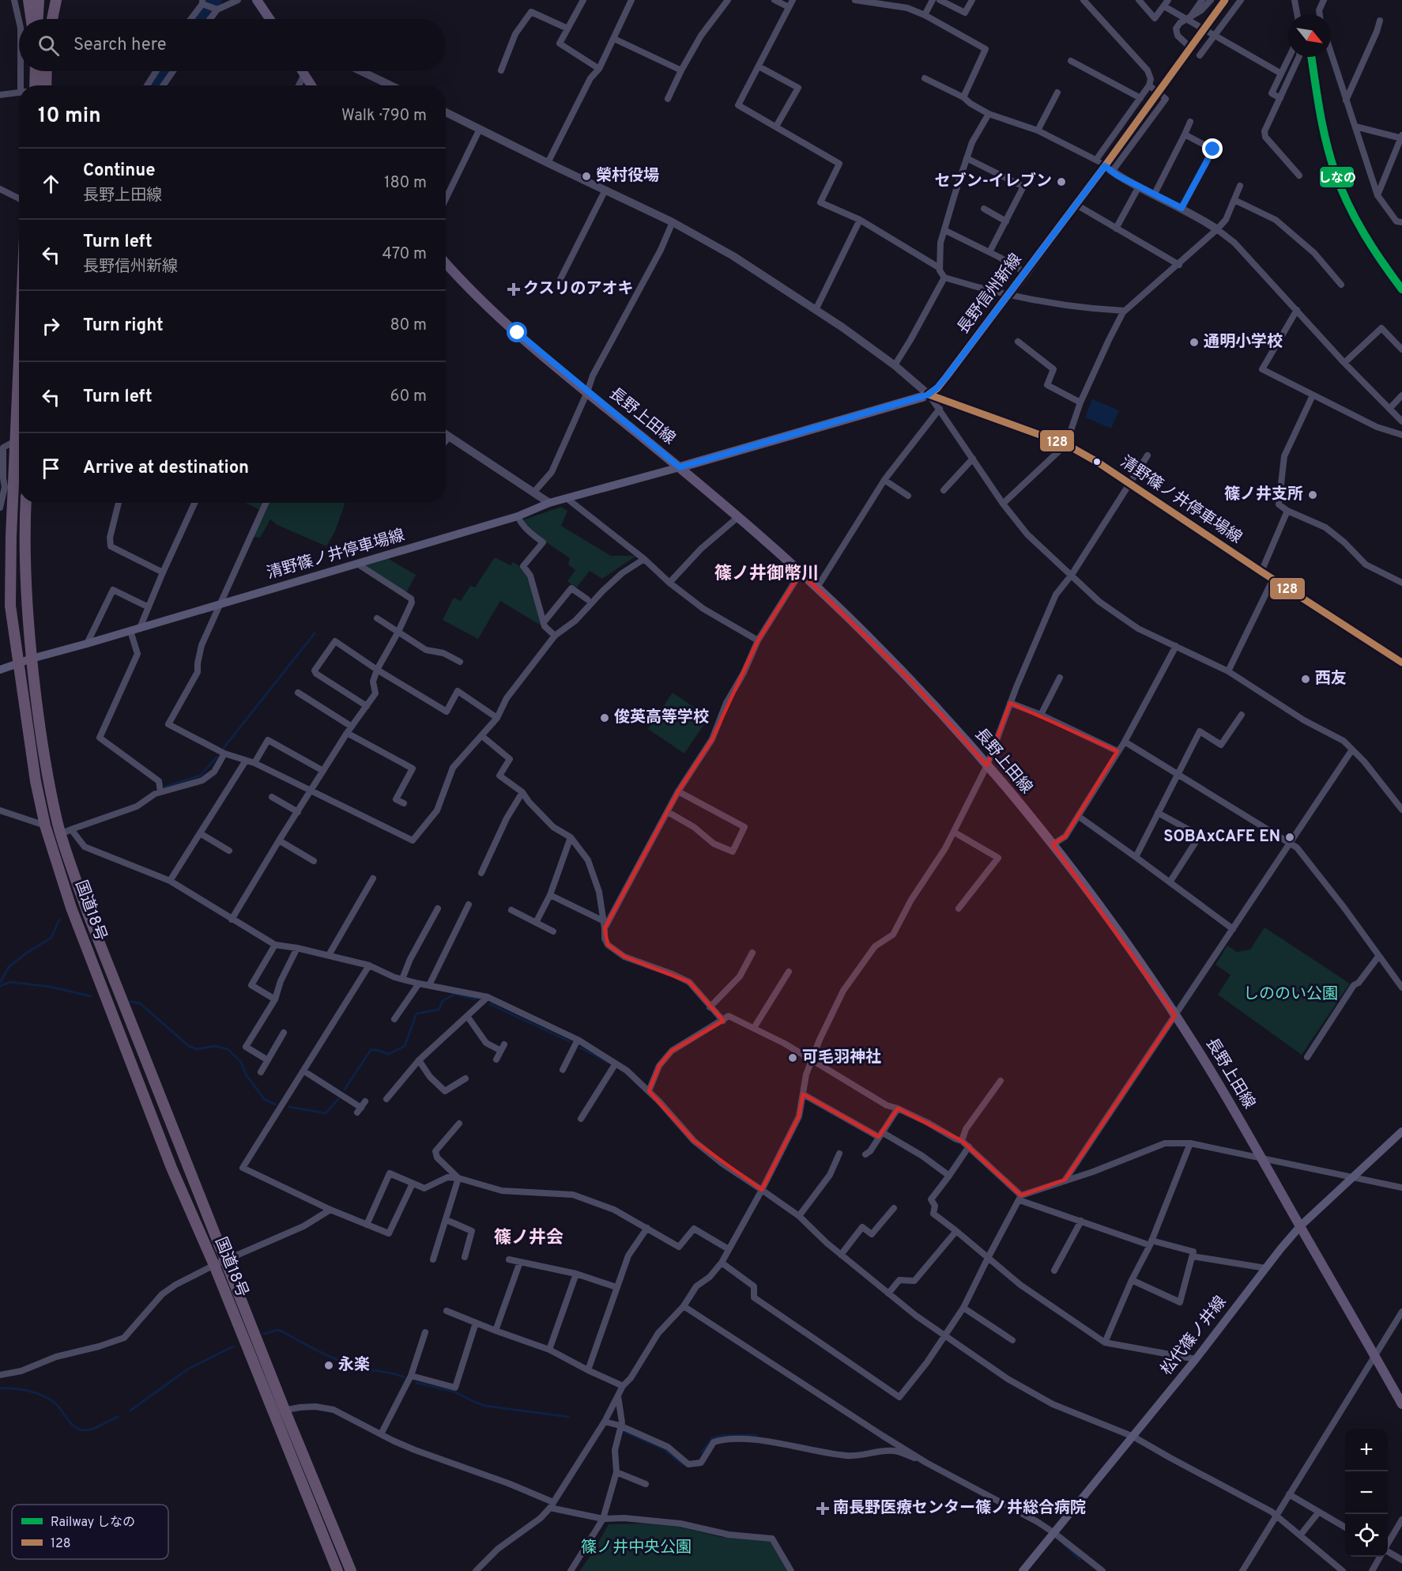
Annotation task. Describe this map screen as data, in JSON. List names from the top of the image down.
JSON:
{
  "streets": {
    "highway": ["国道18号"],
    "main road": [
      "長野信州新線",
      "長野上田線",
      "清野篠ノ井停車場線",
      "松代篠ノ井線"
    ]
  },
  "crossings": [
    ["長野信州新線", "長野上田線"],
    ["長野信州新線", "清野篠ノ井停車場線"],
    ["長野上田線", "清野篠ノ井停車場線"],
    ["長野上田線", "松代篠ノ井線"],
    ["清野篠ノ井停車場線", "国道18号"]
  ],
  "districts": ["篠ノ井御幣川", "篠ノ井会"],
  "parks": ["しののい公園", "篠ノ井中央公園"],
  "places": {
    "other": [
      "榮村役場",
      "セブン-イレブン",
      "通明小学校",
      "篠ノ井支所",
      "西友",
      "俊英高等学校",
      "SOBAxCAFE EN",
      "可毛羽神社",
      "永楽"
    ],
    "health": ["クスリのアオキ", "南長野医療センター篠ノ井総合病院"]
  },
  "lines": ["transit line 128", "rail line しなの"],
  "legend": ["Railway しなの", "128"],
  "north": "bottom right",
  "page": {
    "search": "Search here",
    "heading": ["10 min", "Walk · 790 m"],
    "list": [
      ["Continue", "長野上田線", "180 m"],
      ["Turn left", "長野信州新線", "470 m"],
      ["Turn right", "80 m"],
      ["Turn left", "60 m"],
      "Arrive at destination"
    ],
    "map_buttons": ["+", "−"]
  }
}
